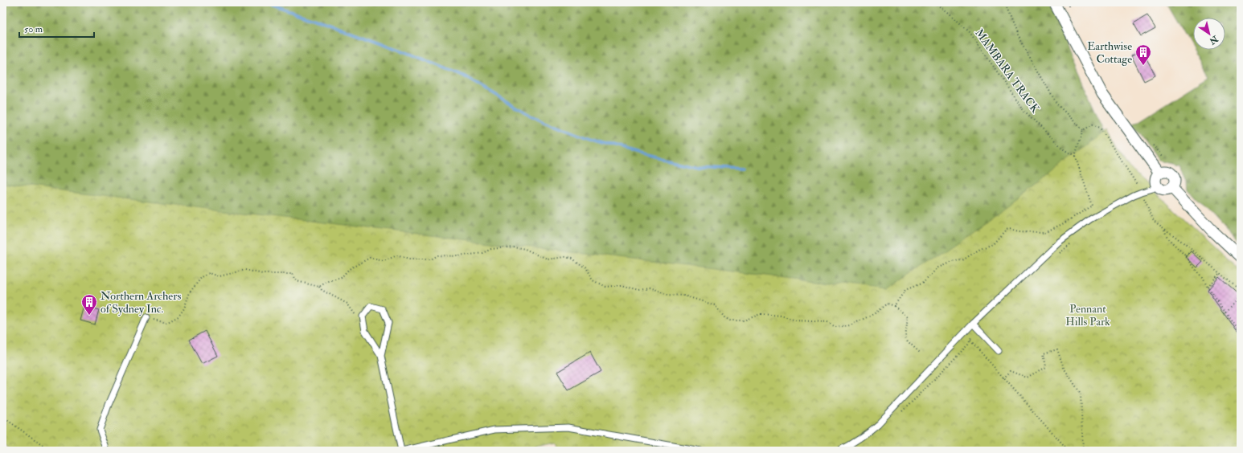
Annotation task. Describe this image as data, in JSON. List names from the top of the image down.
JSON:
{
  "streets": {
    "path": ["MAMBARA TRACK"]
  },
  "parks": ["Pennant Hills Park"],
  "places": {
    "building": ["Earthwise Cottage", "Northern Archers of Sydney Inc."]
  },
  "scale_bar": "50 m",
  "north": "bottom right"
}
